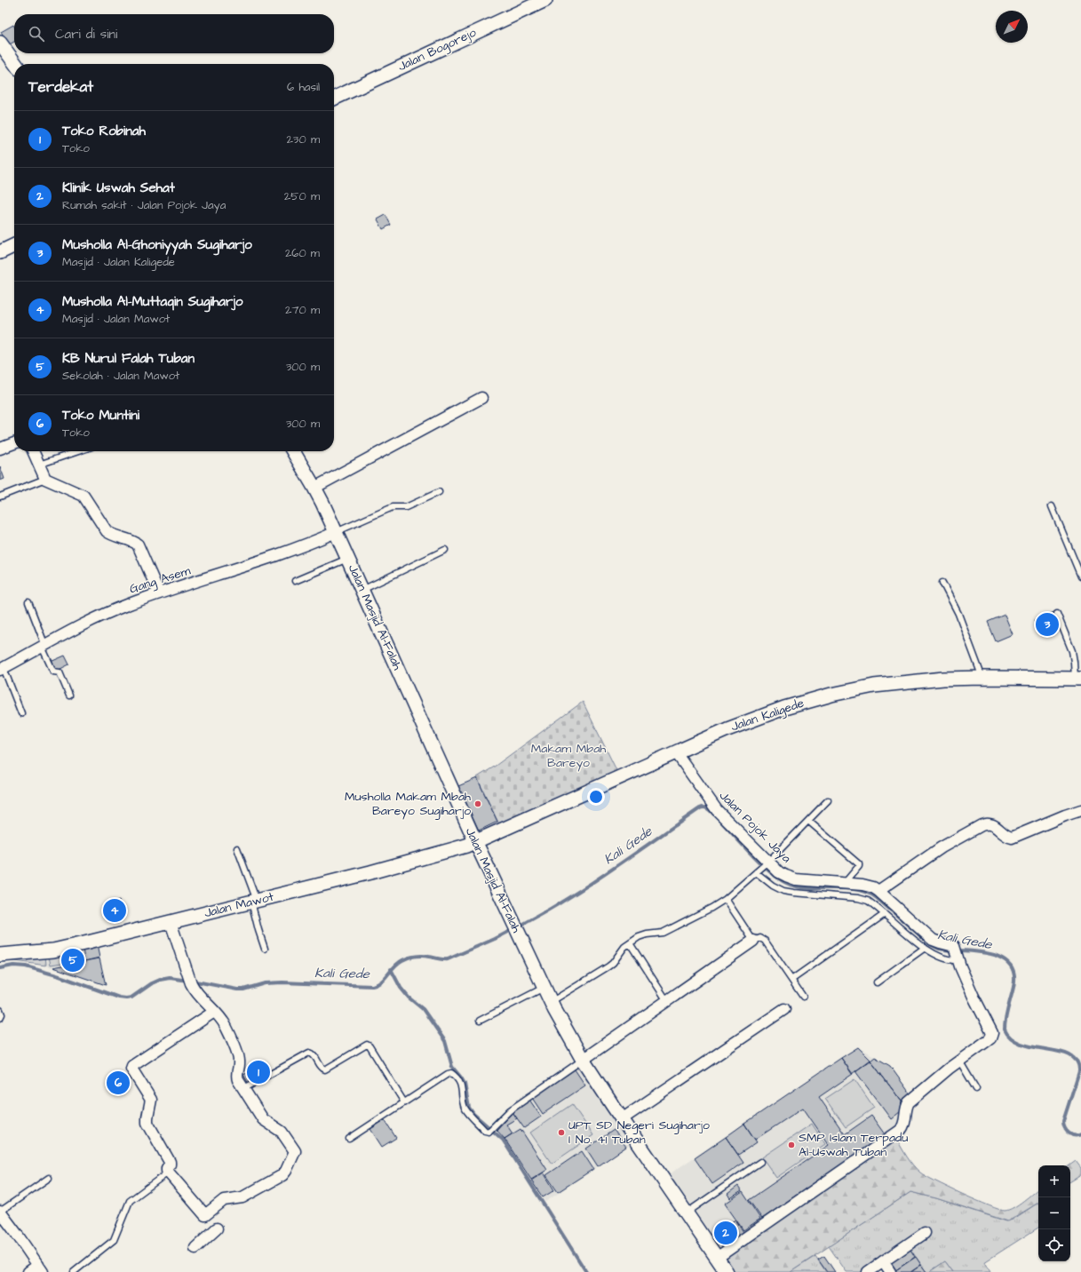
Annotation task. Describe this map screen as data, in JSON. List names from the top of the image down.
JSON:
{
  "streets": {
    "street": [
      "Jalan Bogorejo",
      "Gang Asem",
      "Jalan Masjid Al-Falah",
      "Jalan Kaligede",
      "Jalan Pojok Jaya",
      "Jalan Mawot"
    ]
  },
  "crossings": [
    ["Gang Asem", "Jalan Masjid Al-Falah"],
    ["Jalan Masjid Al-Falah", "Jalan Kaligede"],
    ["Jalan Masjid Al-Falah", "Jalan Mawot"],
    ["Jalan Kaligede", "Jalan Pojok Jaya"],
    ["Jalan Kaligede", "Jalan Mawot"]
  ],
  "water": ["Kali Gede"],
  "parks": ["Makam Mbah Bareyo"],
  "places": ["Musholla Makam Mbah Bareyo Sugiharjo", "UPT SD Negeri Sugiharjo I No. 41 Tuban", "SMP Islam Terpadu Al-Uswah Tuban"],
  "north": "top right",
  "page": {
    "search": "Cari di sini",
    "heading": ["Terdekat", "6 hasil"],
    "list": [
      {
        "mark": "1",
        "name": "Toko Robinah",
        "note": "Toko",
        "value": "230 m"
      },
      {
        "mark": "2",
        "name": "Klinik Uswah Sehat",
        "note": "Rumah sakit · Jalan Pojok Jaya",
        "value": "250 m"
      },
      {
        "mark": "3",
        "name": "Musholla Al-Ghoniyyah Sugiharjo",
        "note": "Masjid · Jalan Kaligede",
        "value": "260 m"
      },
      {
        "mark": "4",
        "name": "Musholla Al-Muttaqin Sugiharjo",
        "note": "Masjid · Jalan Mawot",
        "value": "270 m"
      },
      {
        "mark": "5",
        "name": "KB Nurul Falah Tuban",
        "note": "Sekolah · Jalan Mawot",
        "value": "300 m"
      },
      {
        "mark": "6",
        "name": "Toko Muntini",
        "note": "Toko",
        "value": "300 m"
      }
    ],
    "pins": [
      "3",
      "4",
      "5",
      "1",
      "6",
      "2"
    ],
    "map_buttons": ["+", "−"]
  }
}
